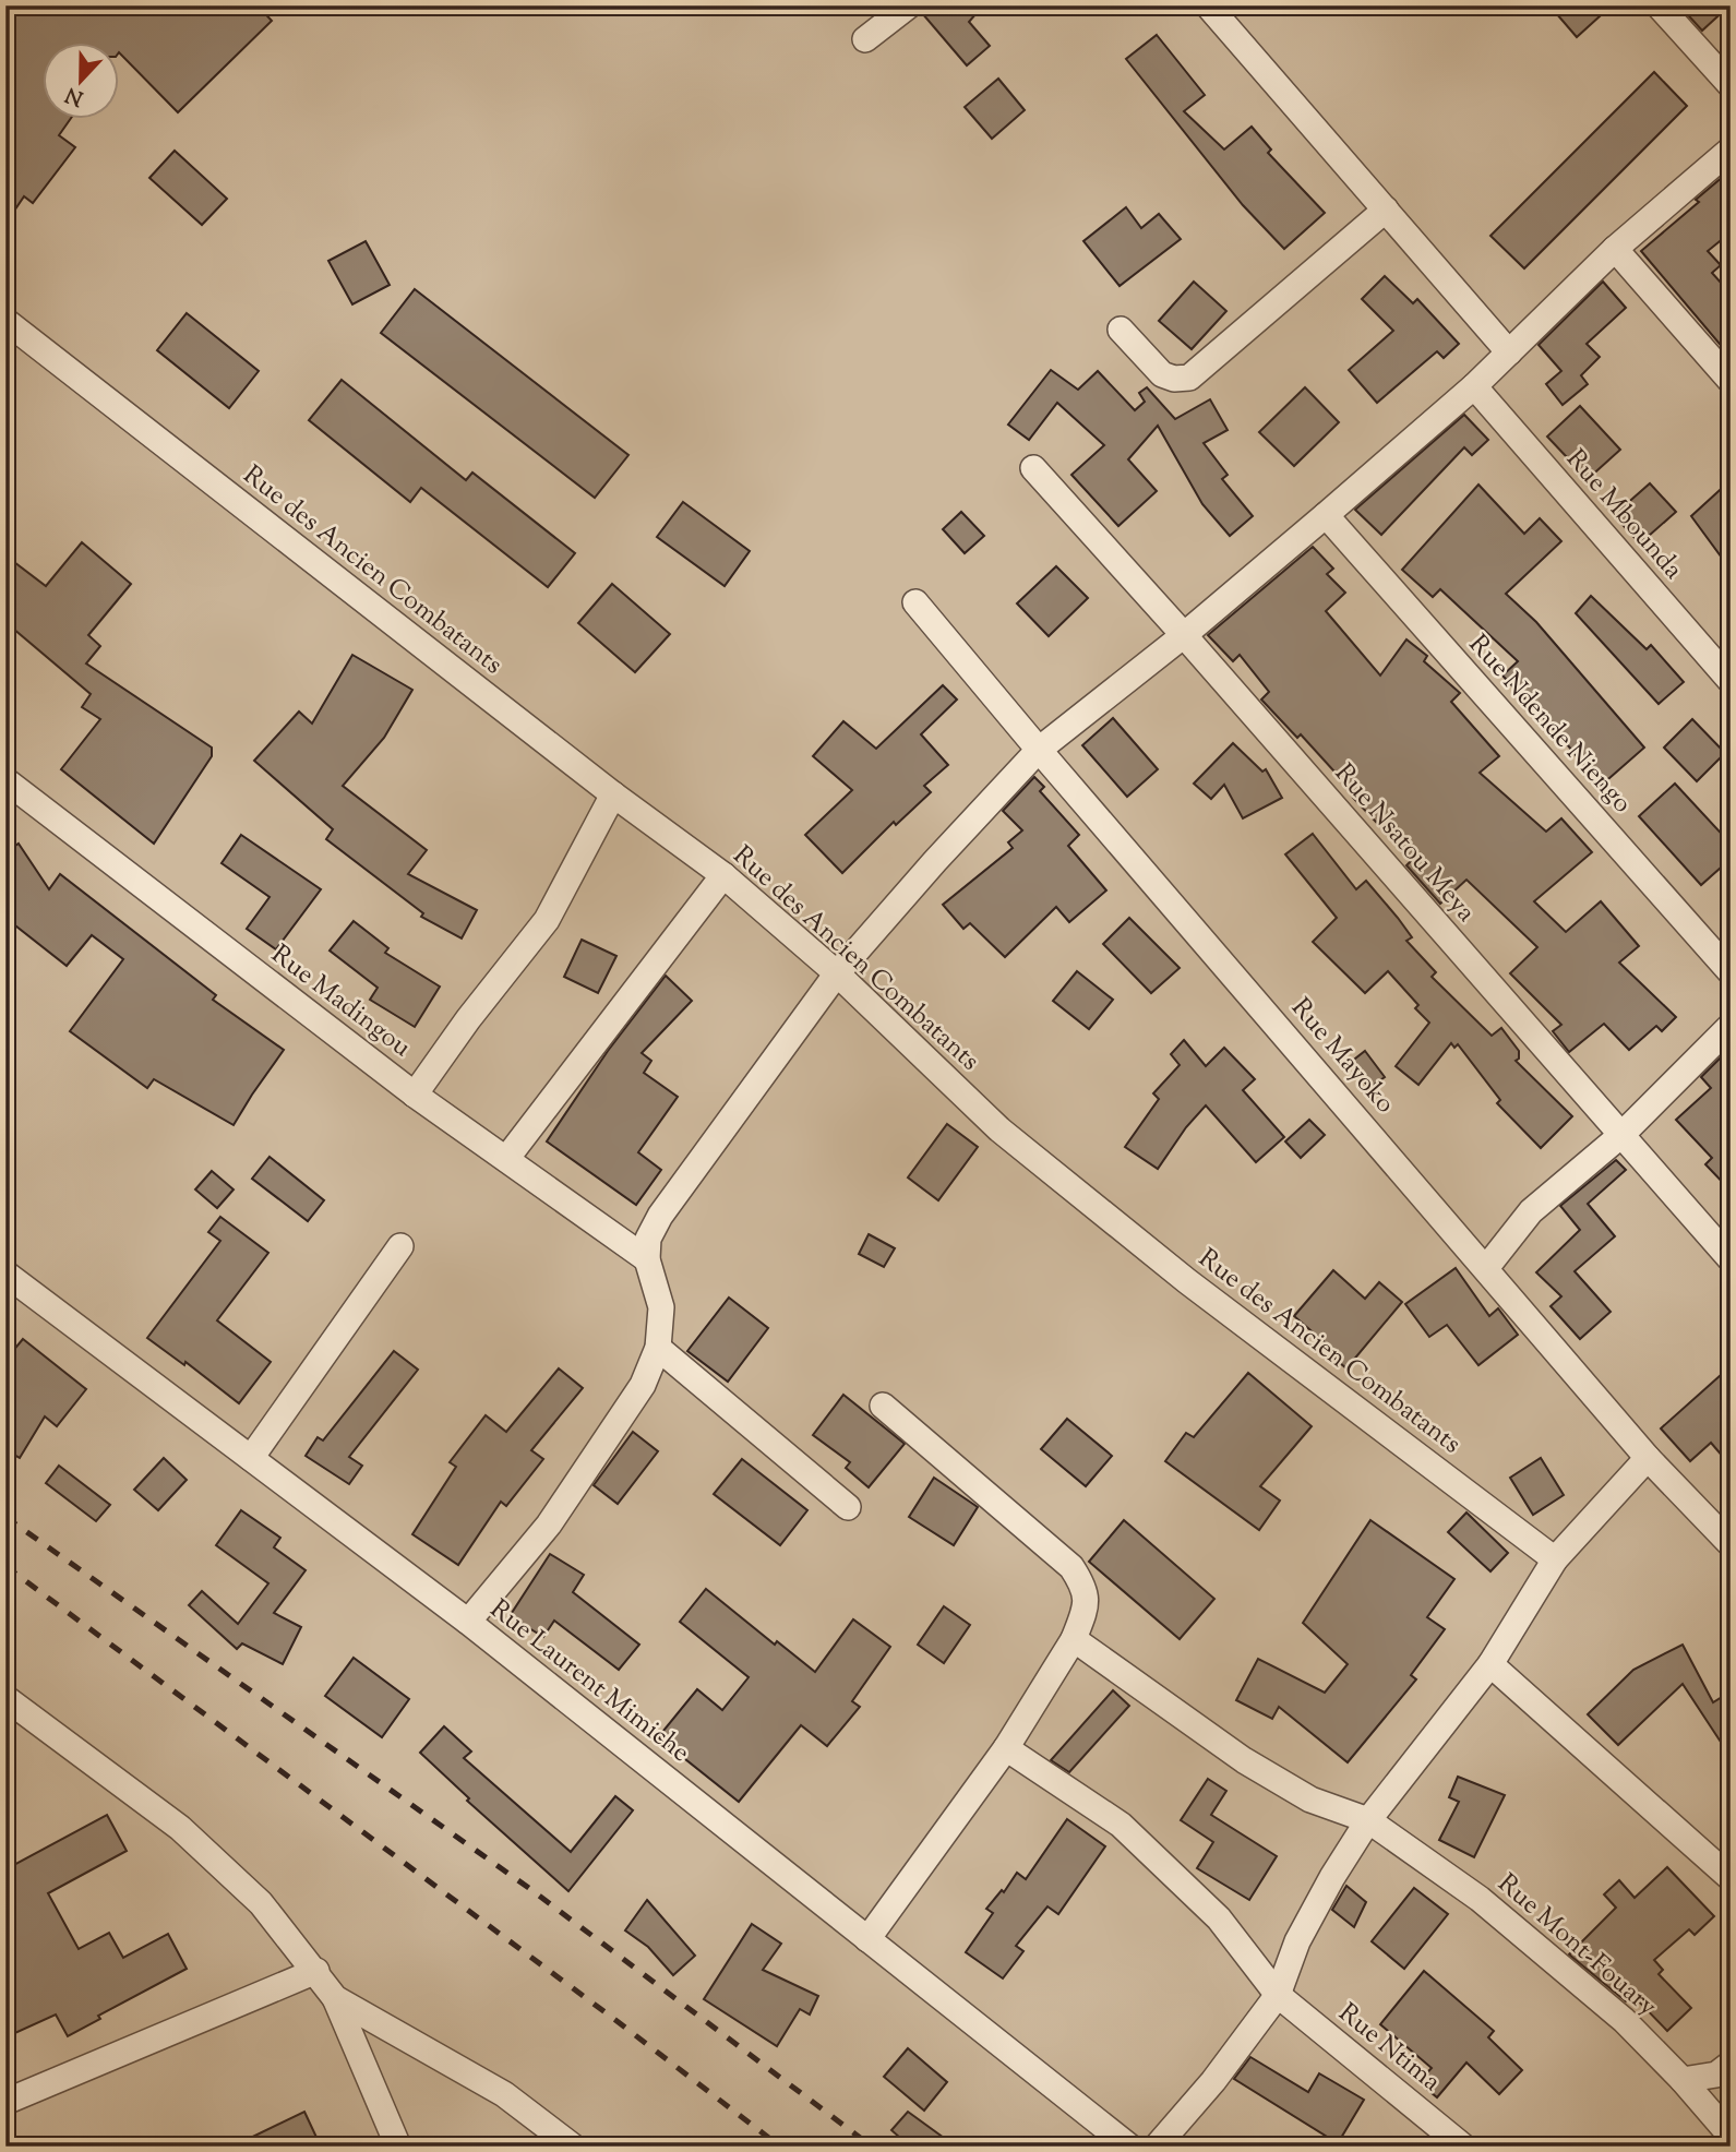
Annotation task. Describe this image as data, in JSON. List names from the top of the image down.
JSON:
{
  "streets": {
    "street": [
      "Rue Mbounda",
      "Rue des Ancien Combatants",
      "Rue Ndende Niengo",
      "Rue Nsatou Meya",
      "Rue Madingou",
      "Rue Mayoko",
      "Rue Laurent Mimiche",
      "Rue Mont-Fouary",
      "Rue Ntima"
    ]
  },
  "north": "bottom"
}
